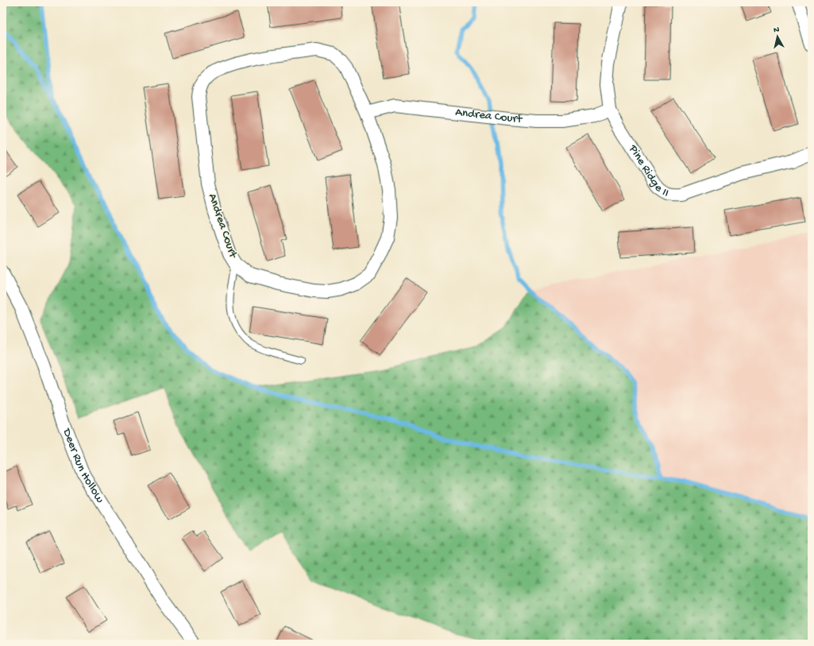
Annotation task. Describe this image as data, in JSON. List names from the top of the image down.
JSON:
{
  "streets": {
    "street": ["Andrea Court", "Pine Ridge II", "Deer Run Hollow"]
  },
  "crossings": [
    ["Andrea Court", "Pine Ridge II"]
  ],
  "north": "top"
}
